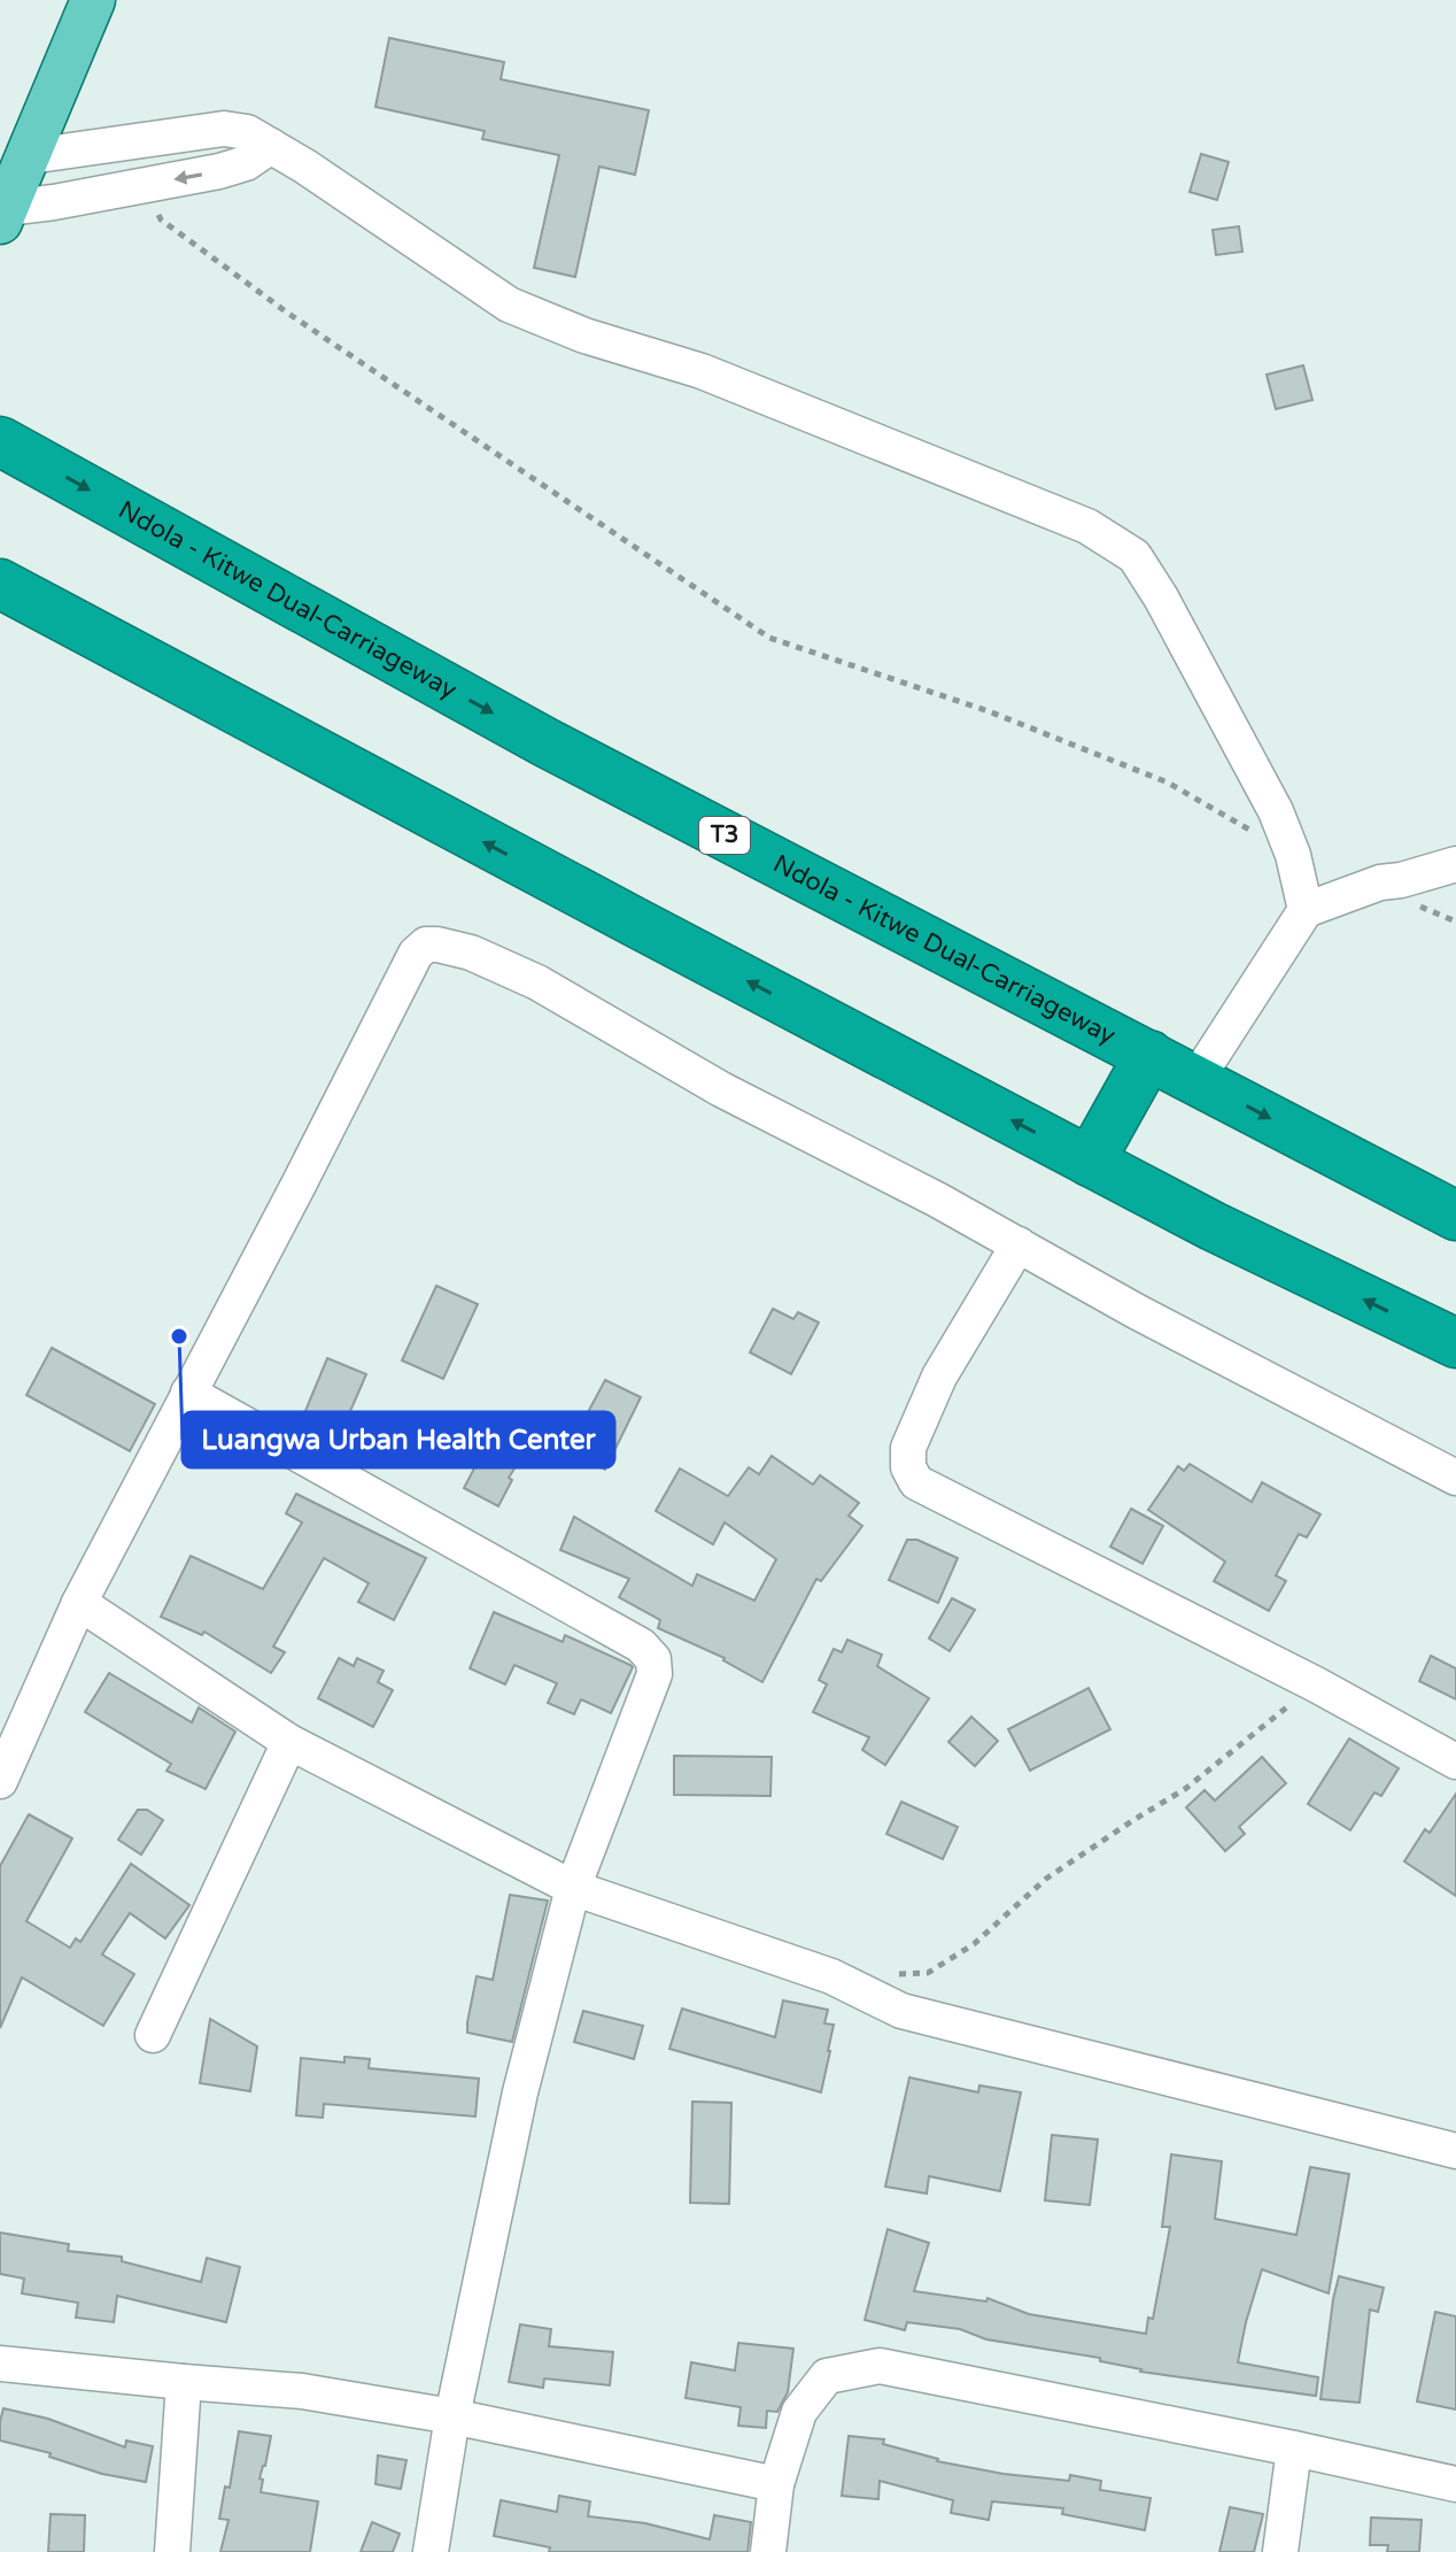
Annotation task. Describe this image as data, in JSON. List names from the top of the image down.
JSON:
{
  "streets": {
    "highway": ["Ndola - Kitwe Dual-Carriageway", "T3"]
  },
  "places": ["Luangwa Urban Health Center"]
}
